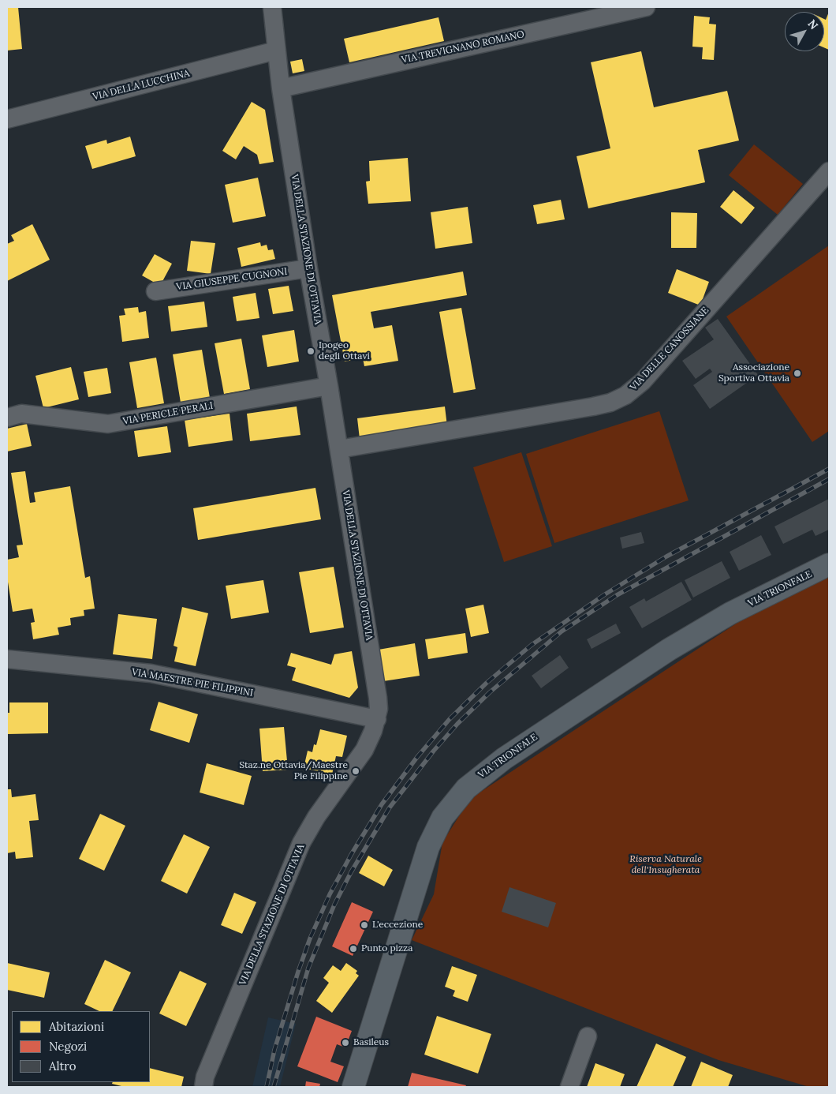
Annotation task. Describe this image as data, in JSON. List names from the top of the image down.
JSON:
{
  "streets": {
    "main road": ["VIA TRIONFALE"],
    "street": [
      "VIA TREVIGNANO ROMANO",
      "VIA DELLA LUCCHINA",
      "VIA DELLA STAZIONE DI OTTAVIA",
      "VIA GIUSEPPE CUGNONI",
      "VIA DELLE CANOSSIANE",
      "VIA PERICLE PERALI",
      "VIA MAESTRE PIE FILIPPINI"
    ]
  },
  "crossings": [
    ["VIA TREVIGNANO ROMANO", "VIA DELLA STAZIONE DI OTTAVIA"],
    ["VIA DELLA LUCCHINA", "VIA DELLA STAZIONE DI OTTAVIA"],
    ["VIA DELLA STAZIONE DI OTTAVIA", "VIA GIUSEPPE CUGNONI"],
    ["VIA DELLA STAZIONE DI OTTAVIA", "VIA DELLE CANOSSIANE"],
    ["VIA DELLA STAZIONE DI OTTAVIA", "VIA PERICLE PERALI"],
    ["VIA DELLA STAZIONE DI OTTAVIA", "VIA MAESTRE PIE FILIPPINI"]
  ],
  "parks": ["Riserva Naturale dell'Insugherata"],
  "places": [
    "Ipogeo degli Ottavi",
    "Associazione Sportiva Ottavia",
    "Staz.ne Ottavia/Maestre Pie Filippine",
    "L'eccezione",
    "Punto pizza",
    "Basileus"
  ],
  "legend": ["Abitazioni", "Negozi", "Altro"],
  "north": "top right"
}
